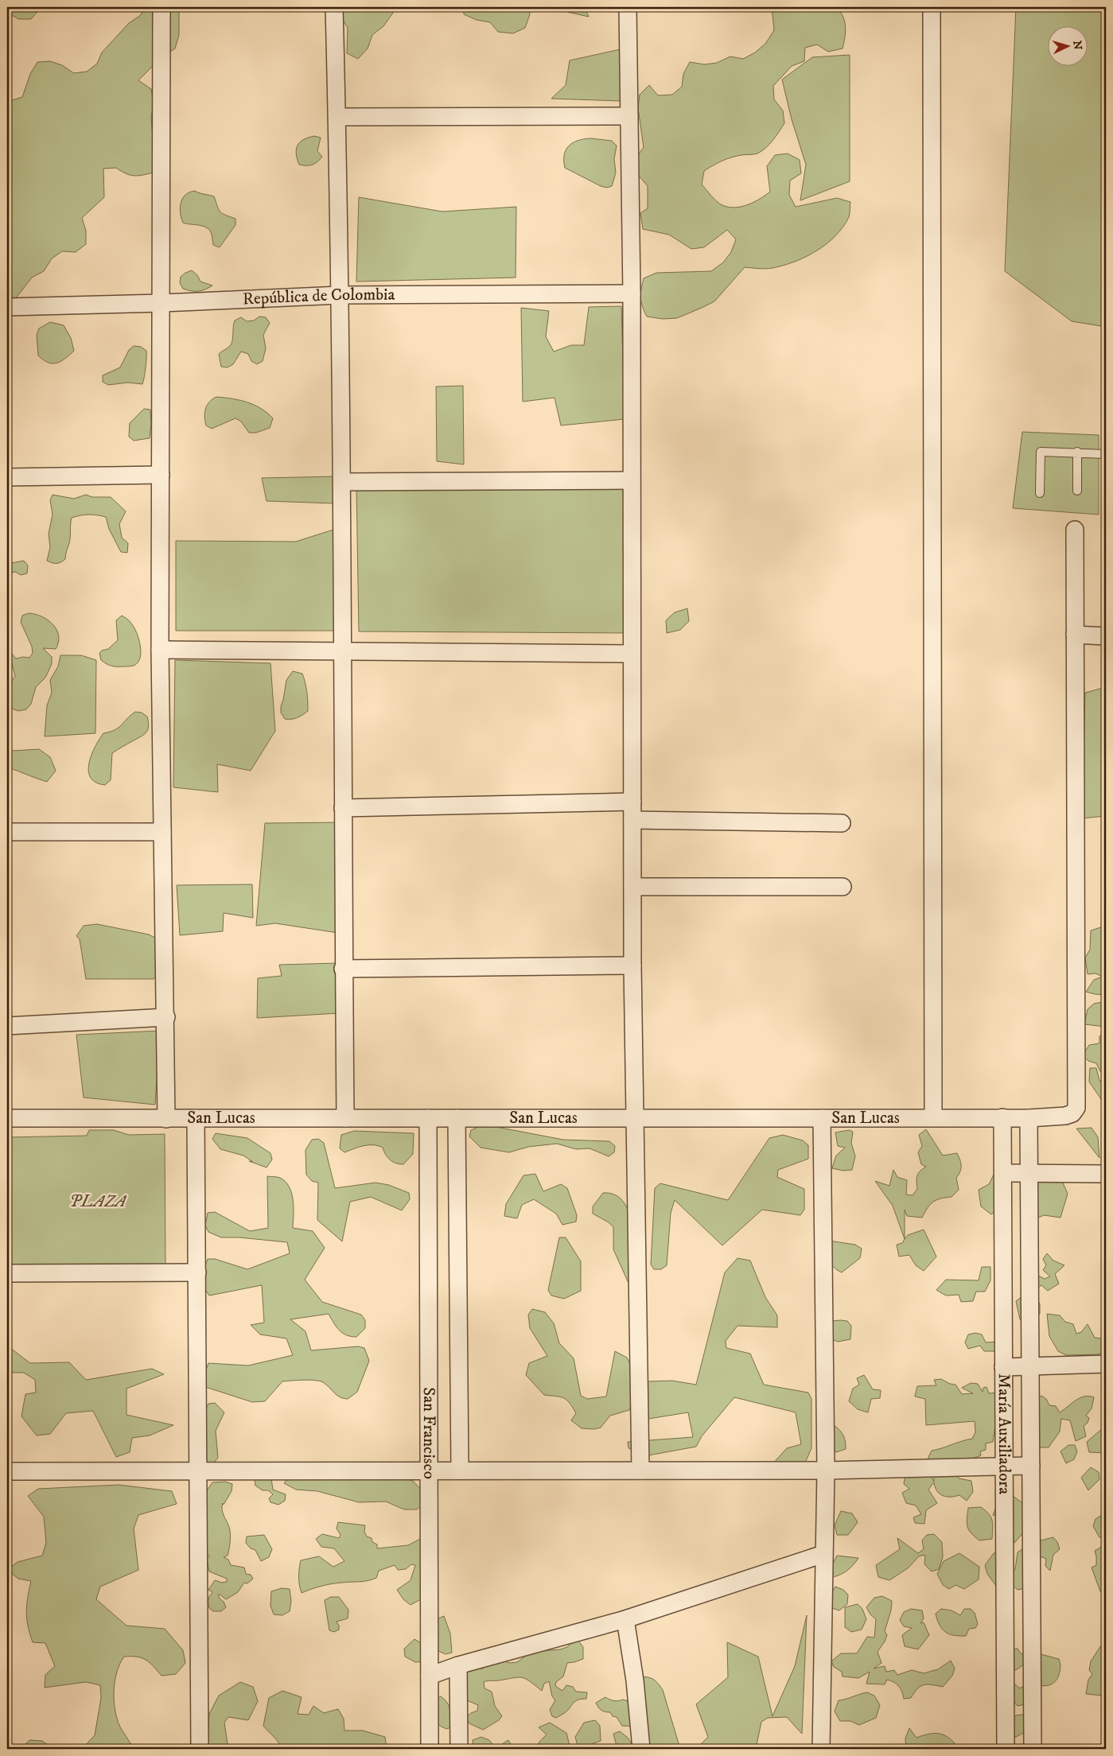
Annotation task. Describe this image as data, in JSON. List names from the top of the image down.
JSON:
{
  "streets": {
    "street": [
      "República de Colombia",
      "San Lucas",
      "María Auxiliadora",
      "San Francisco"
    ]
  },
  "crossings": [
    ["San Lucas", "María Auxiliadora"],
    ["San Lucas", "San Francisco"]
  ],
  "parks": ["PLAZA"],
  "north": "right"
}
